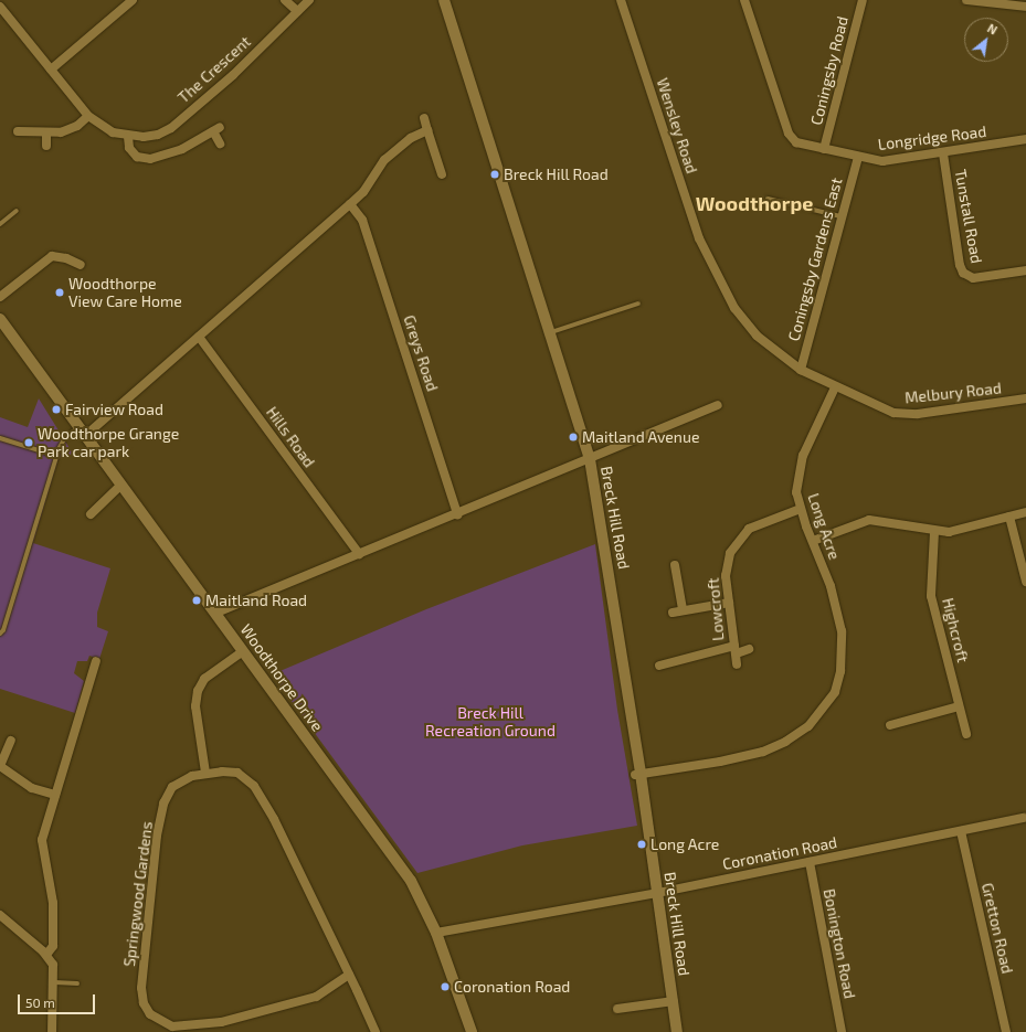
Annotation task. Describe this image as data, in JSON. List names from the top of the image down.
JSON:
{
  "streets": {
    "street": [
      "The Crescent",
      "Coningsby Road",
      "Wensley Road",
      "Longridge Road",
      "Tunstall Road",
      "Coningsby Gardens East",
      "Greys Road",
      "Melbury Road",
      "Hills Road",
      "Breck Hill Road",
      "Long Acre",
      "Lowcroft",
      "Highcroft",
      "Woodthorpe Drive",
      "Coronation Road",
      "Springwood Gardens",
      "Gretton Road",
      "Bonington Road"
    ]
  },
  "crossings": [
    ["Coningsby Road", "Longridge Road"],
    ["Wensley Road", "Coningsby Gardens East"],
    ["Wensley Road", "Melbury Road"],
    ["Wensley Road", "Long Acre"],
    ["Longridge Road", "Tunstall Road"],
    ["Longridge Road", "Coningsby Gardens East"],
    ["Melbury Road", "Long Acre"],
    ["Breck Hill Road", "Long Acre"],
    ["Breck Hill Road", "Coronation Road"],
    ["Long Acre", "Lowcroft"],
    ["Woodthorpe Drive", "Coronation Road"],
    ["Coronation Road", "Gretton Road"],
    ["Coronation Road", "Bonington Road"]
  ],
  "districts": ["Woodthorpe"],
  "parks": ["Breck Hill Recreation Ground"],
  "places": [
    "Breck Hill Road",
    "Woodthorpe View Care Home",
    "Fairview Road",
    "Maitland Avenue",
    "Woodthorpe Grange Park car park",
    "Maitland Road",
    "Long Acre",
    "Coronation Road"
  ],
  "scale_bar": "50 m",
  "north": "top right"
}
